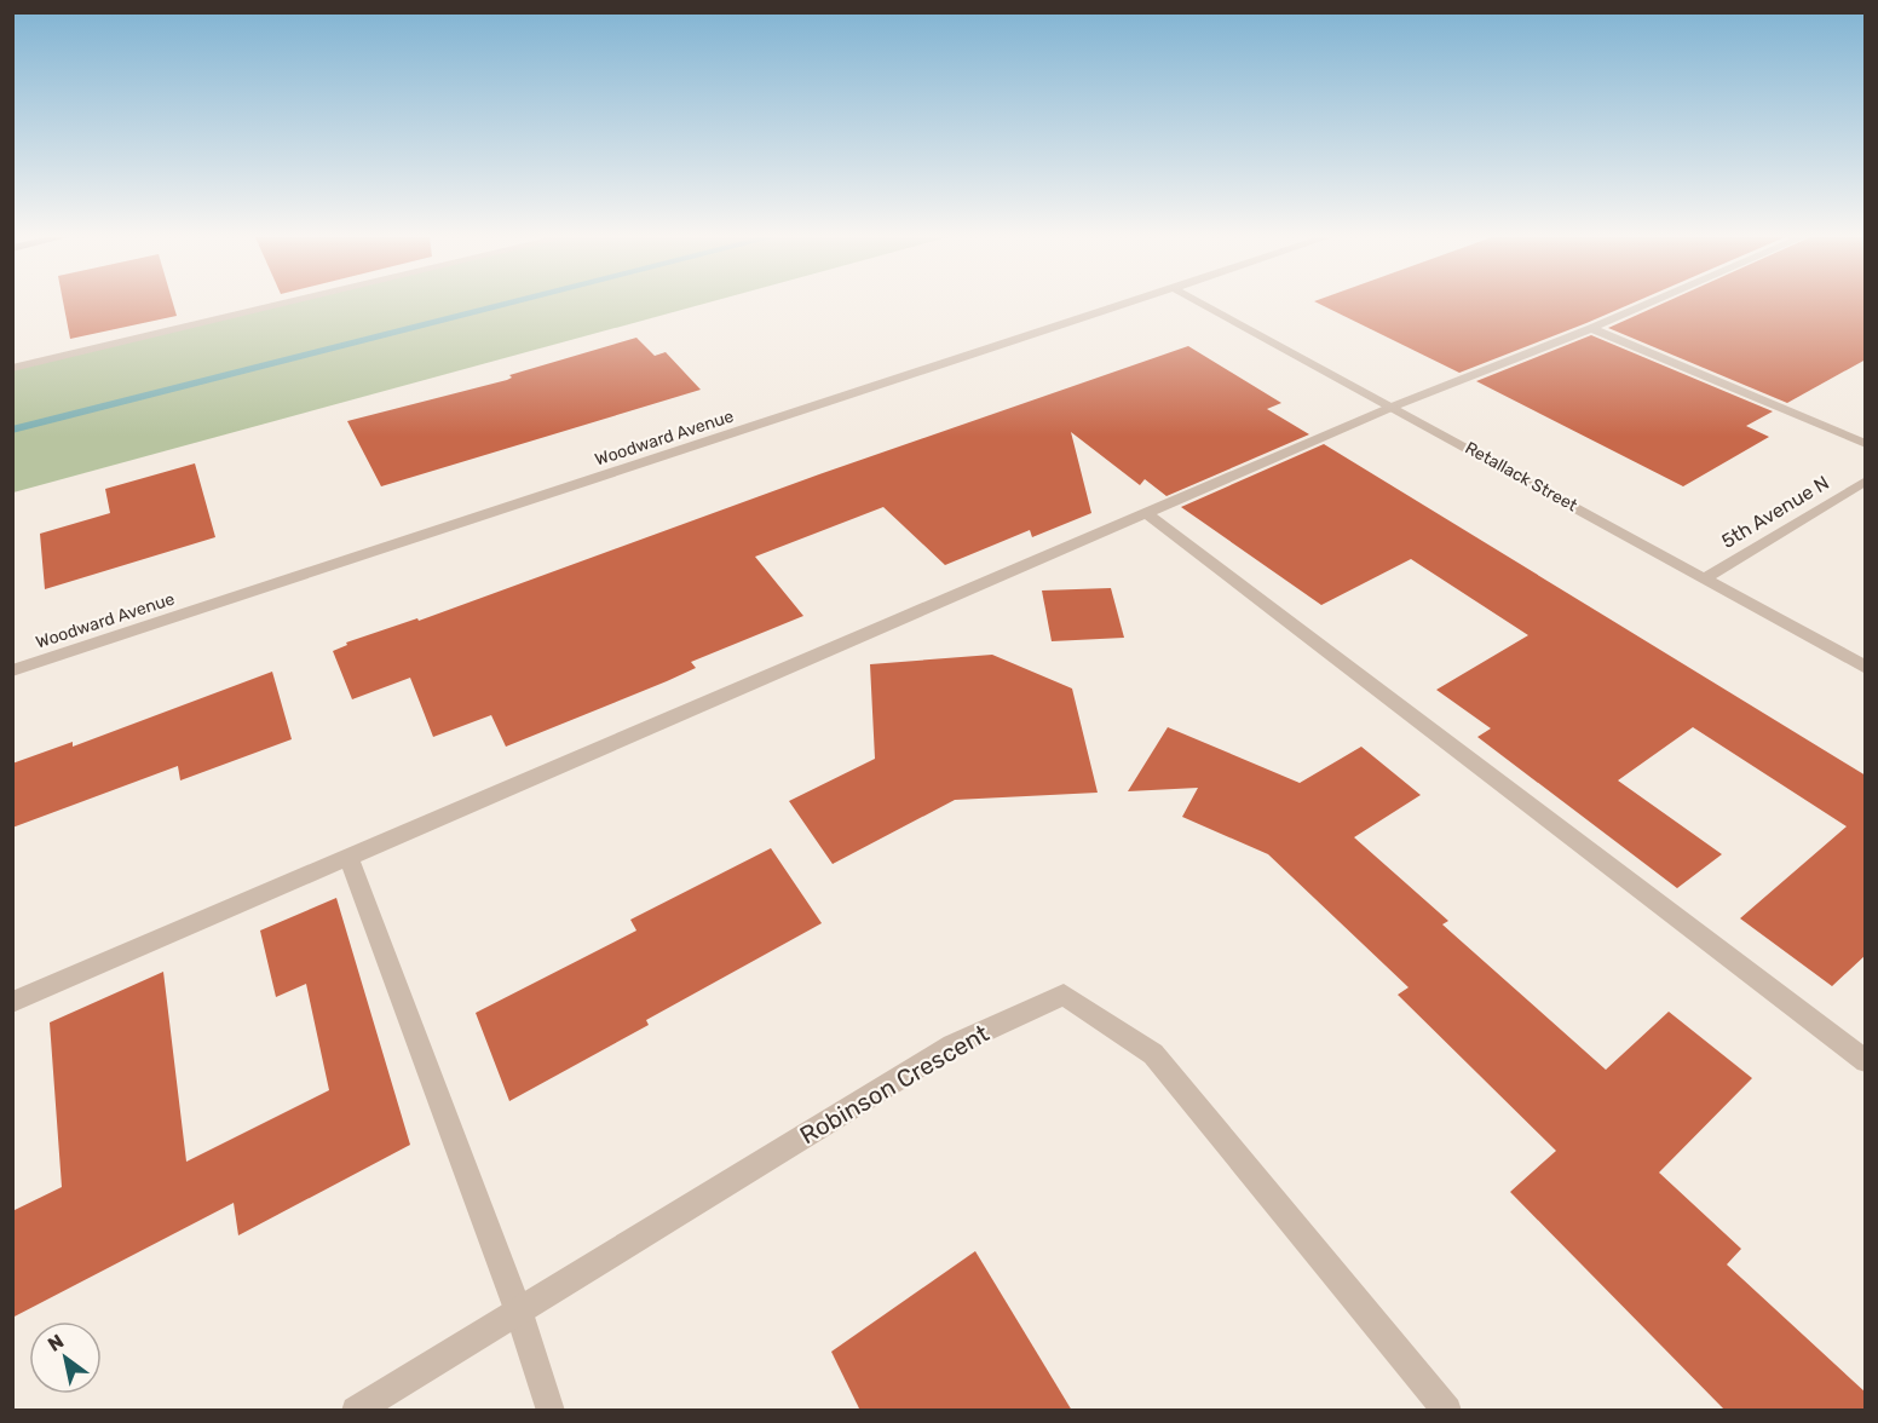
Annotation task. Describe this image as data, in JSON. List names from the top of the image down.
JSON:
{
  "streets": {
    "street": [
      "Woodward Avenue",
      "Retallack Street",
      "5th Avenue N",
      "Robinson Crescent"
    ]
  },
  "crossings": [
    ["Retallack Street", "5th Avenue N"]
  ],
  "north": "top left"
}
